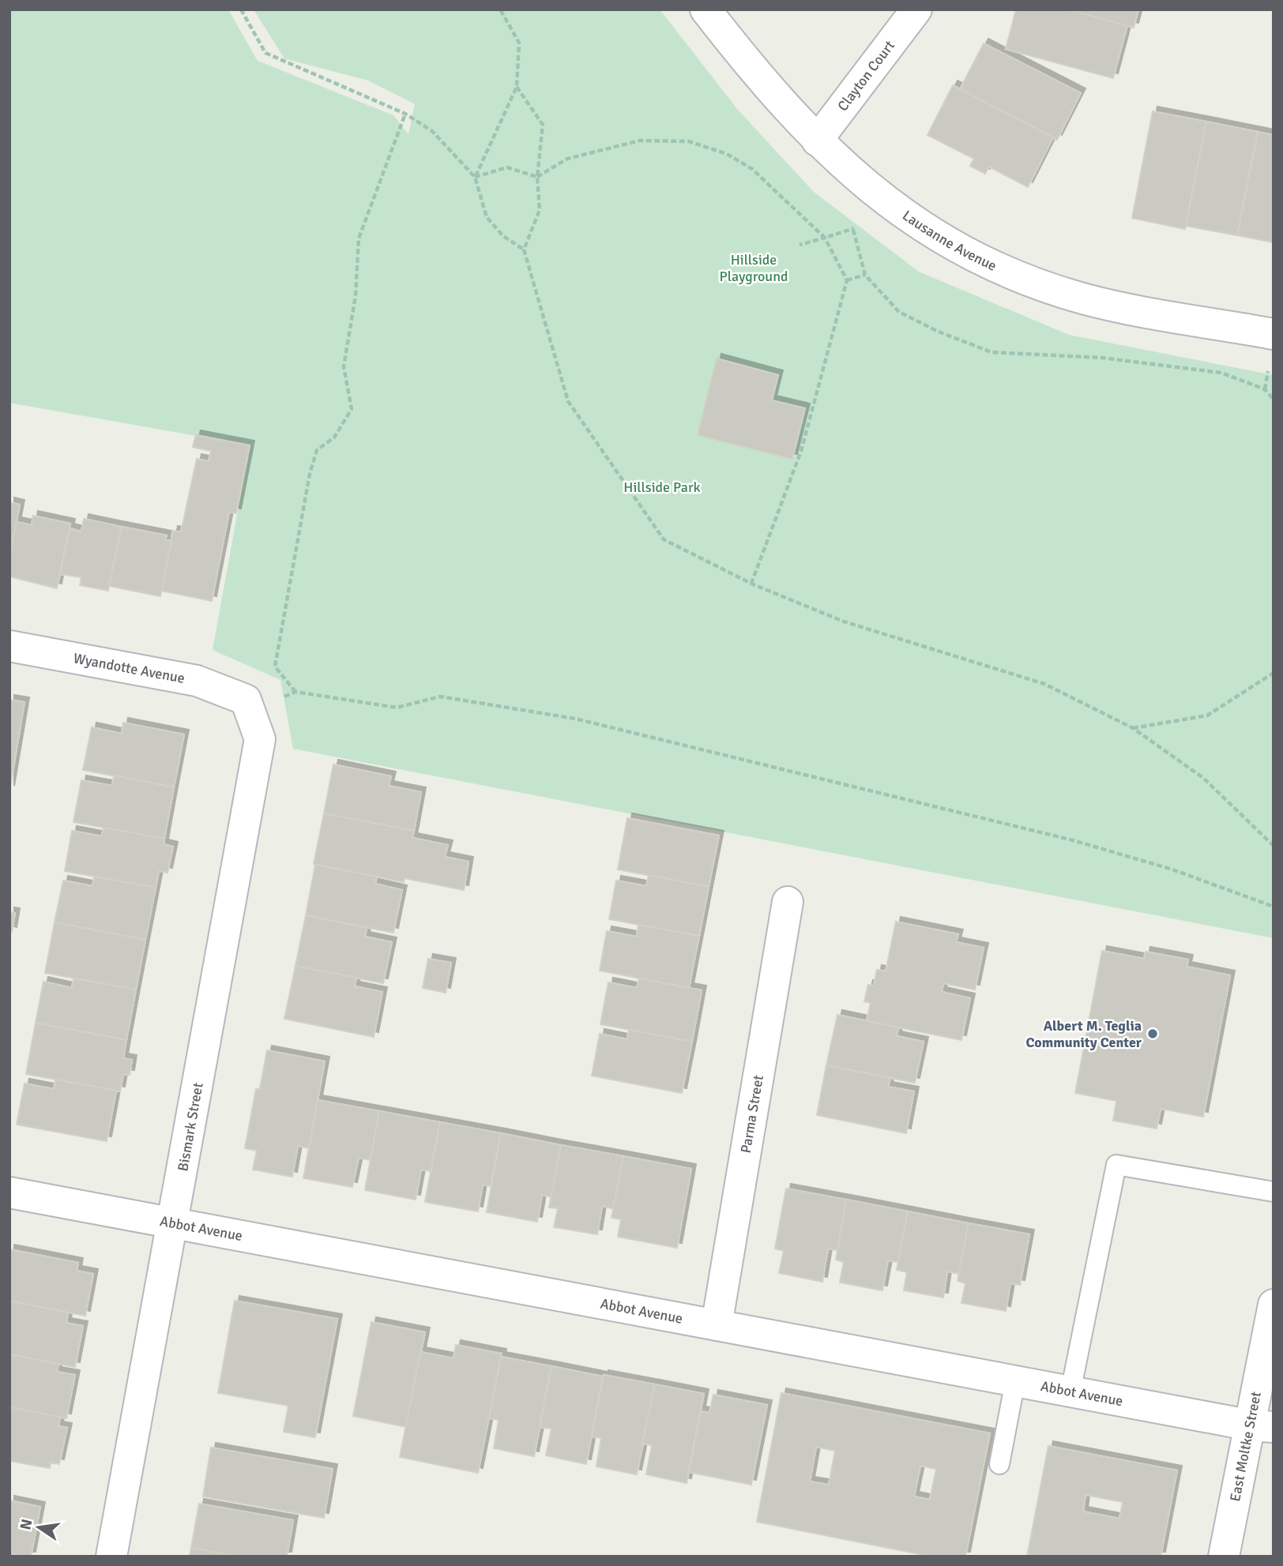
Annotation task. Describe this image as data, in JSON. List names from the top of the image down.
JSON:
{
  "streets": {
    "street": [
      "Clayton Court",
      "Lausanne Avenue",
      "Wyandotte Avenue",
      "Parma Street",
      "Bismark Street",
      "Abbot Avenue",
      "East Moltke Street"
    ]
  },
  "crossings": [
    ["Clayton Court", "Lausanne Avenue"],
    ["Wyandotte Avenue", "Bismark Street"],
    ["Parma Street", "Abbot Avenue"],
    ["Bismark Street", "Abbot Avenue"],
    ["Abbot Avenue", "East Moltke Street"]
  ],
  "parks": ["Hillside Playground", "Hillside Park"],
  "places": ["Albert M. Teglia Community Center"],
  "north": "left"
}
